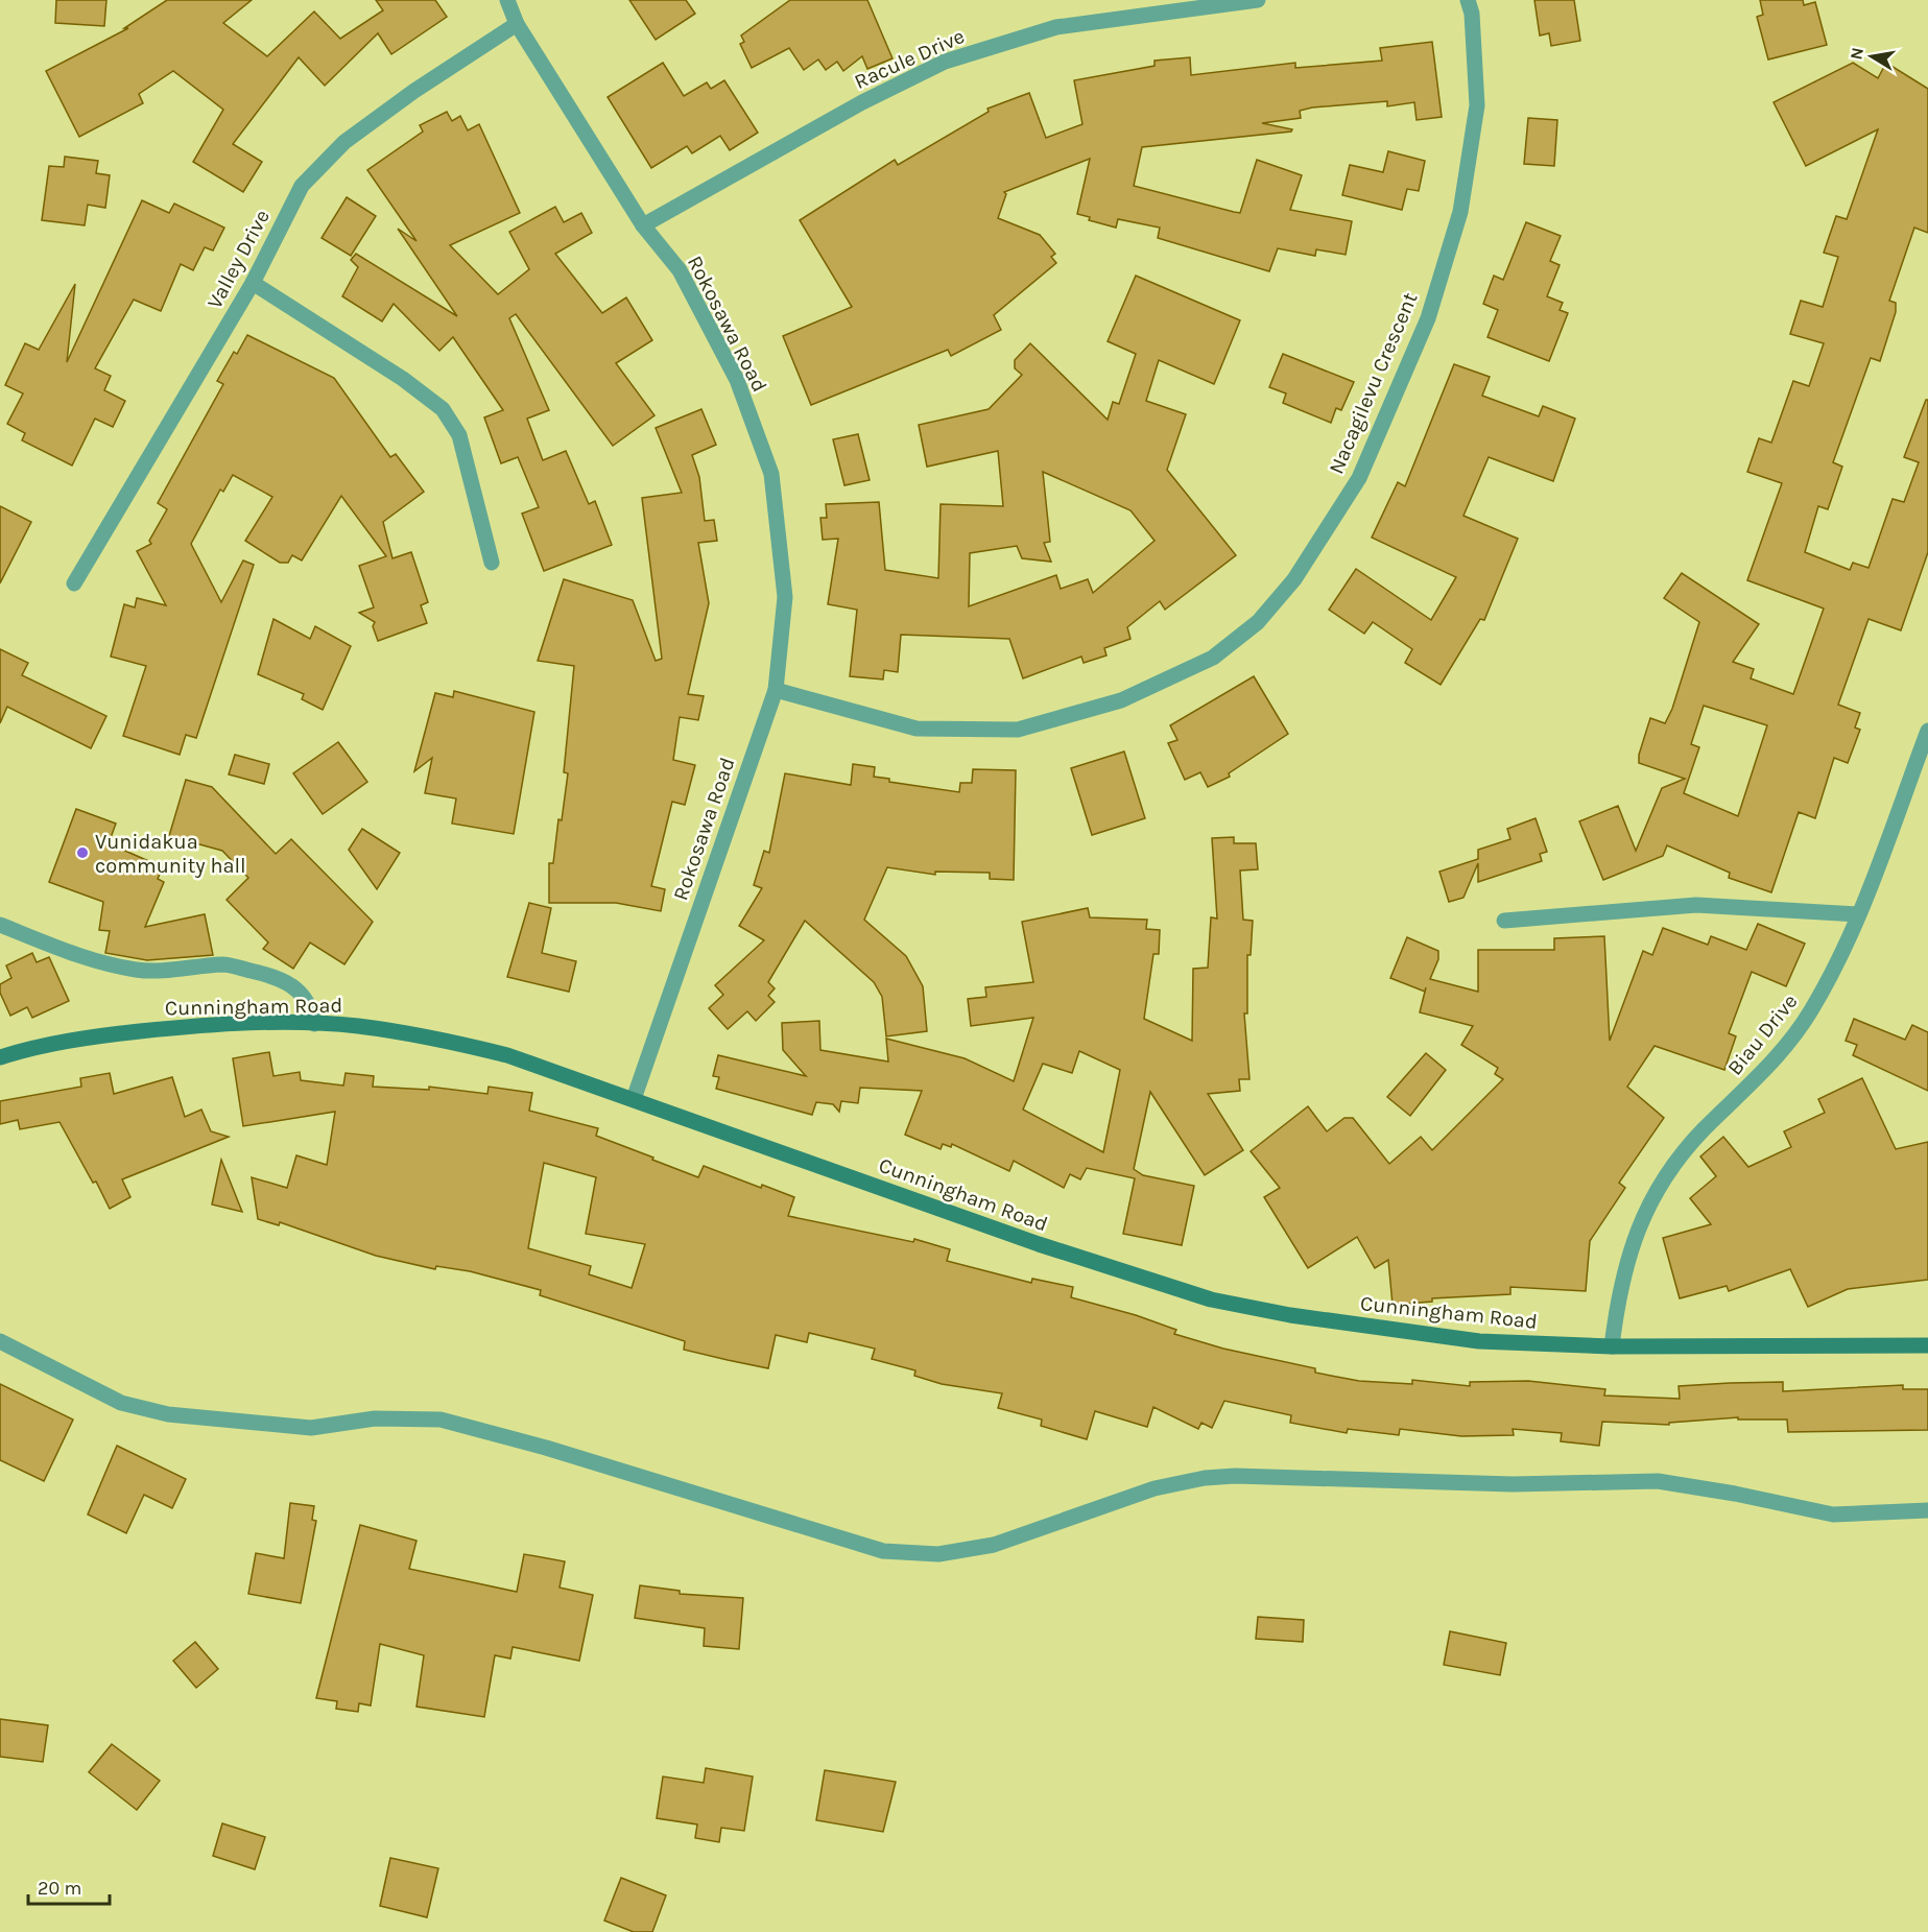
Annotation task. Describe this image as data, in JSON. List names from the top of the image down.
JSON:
{
  "streets": {
    "main road": ["Cunningham Road"],
    "street": [
      "Racule Drive",
      "Valley Drive",
      "Rokosawa Road",
      "Nacagilevu Crescent",
      "Biau Drive"
    ]
  },
  "crossings": [
    ["Racule Drive", "Rokosawa Road"],
    ["Valley Drive", "Rokosawa Road"],
    ["Rokosawa Road", "Nacagilevu Crescent"],
    ["Rokosawa Road", "Cunningham Road"],
    ["Cunningham Road", "Biau Drive"]
  ],
  "places": ["Vunidakua community hall"],
  "scale_bar": "20 m",
  "north": "left"
}
